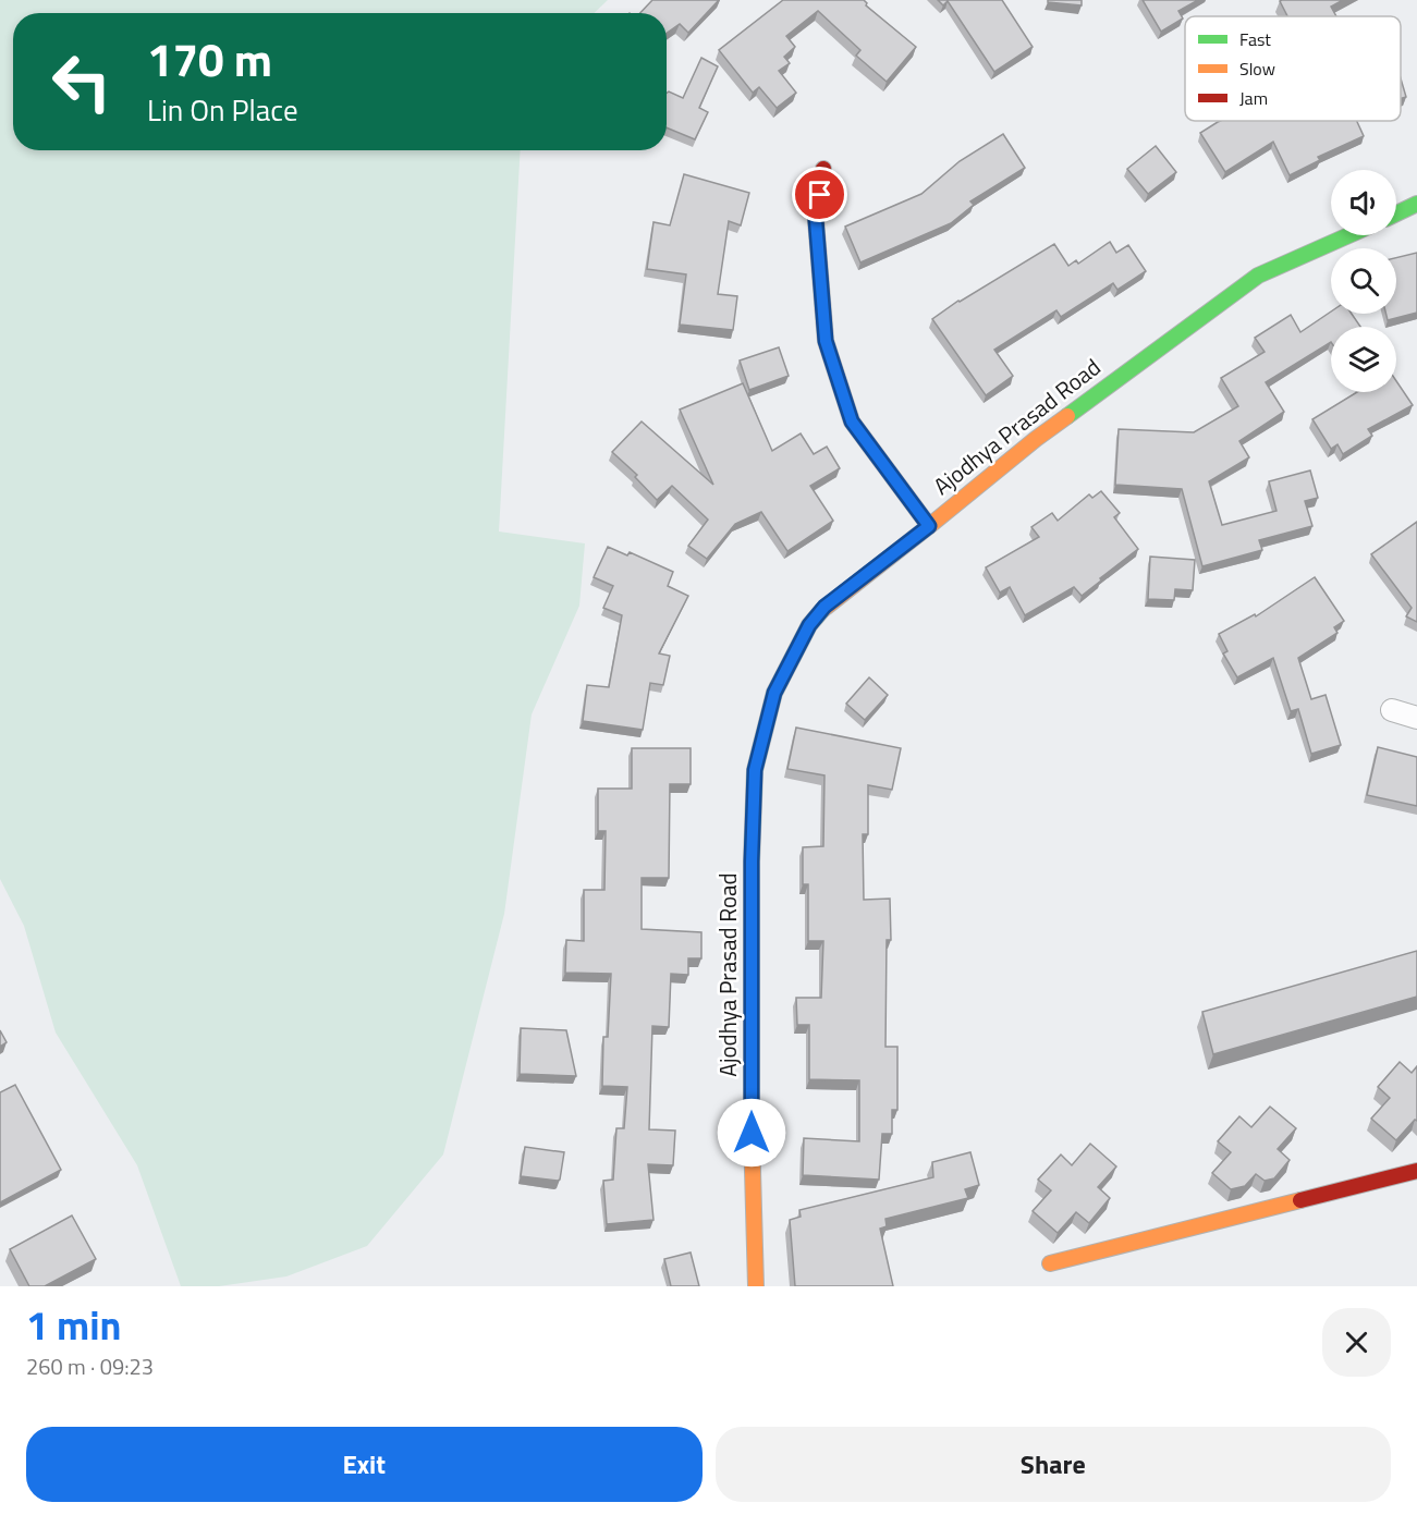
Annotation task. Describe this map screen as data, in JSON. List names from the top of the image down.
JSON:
{
  "streets": {
    "street": ["Ajodhya Prasad Road"]
  },
  "legend": ["Fast", "Slow", "Jam"],
  "page": {
    "turn": ["170 m", "Lin On Place"],
    "heading": ["1 min", "260 m · 09:23"],
    "buttons": ["Exit", "Share"]
  }
}
